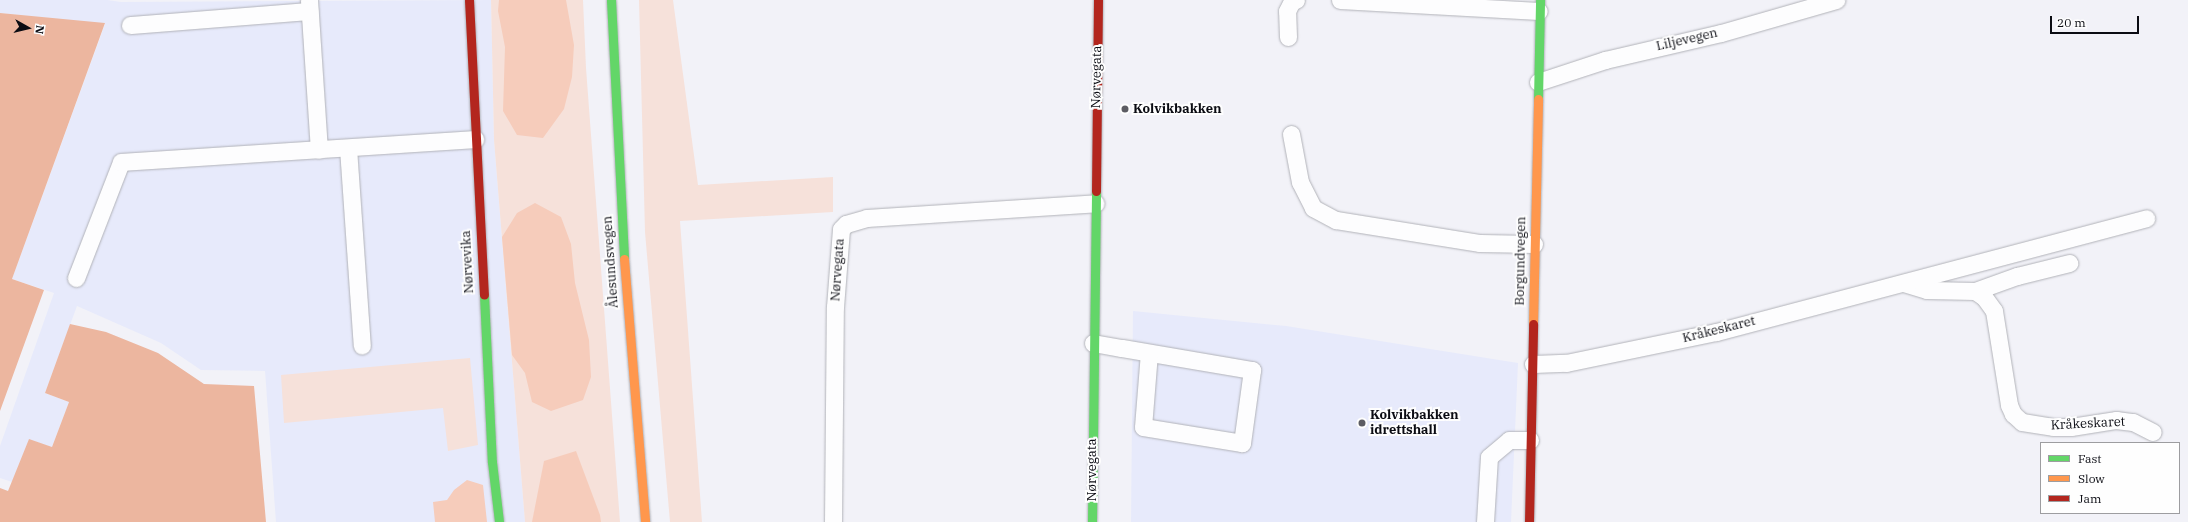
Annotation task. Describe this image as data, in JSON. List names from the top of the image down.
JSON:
{
  "streets": {
    "main road": [
      "Nørvegata",
      "Borgundvegen",
      "Nørvevika",
      "Ålesundsvegen"
    ],
    "lane": ["Liljevegen", "Kråkeskaret"]
  },
  "crossings": [
    ["Liljevegen", "Borgundvegen"],
    ["Borgundvegen", "Kråkeskaret"]
  ],
  "places": ["Kolvikbakken", "Kolvikbakken idrettshall"],
  "legend": ["Fast", "Slow", "Jam"],
  "scale_bar": "20 m",
  "north": "right"
}
